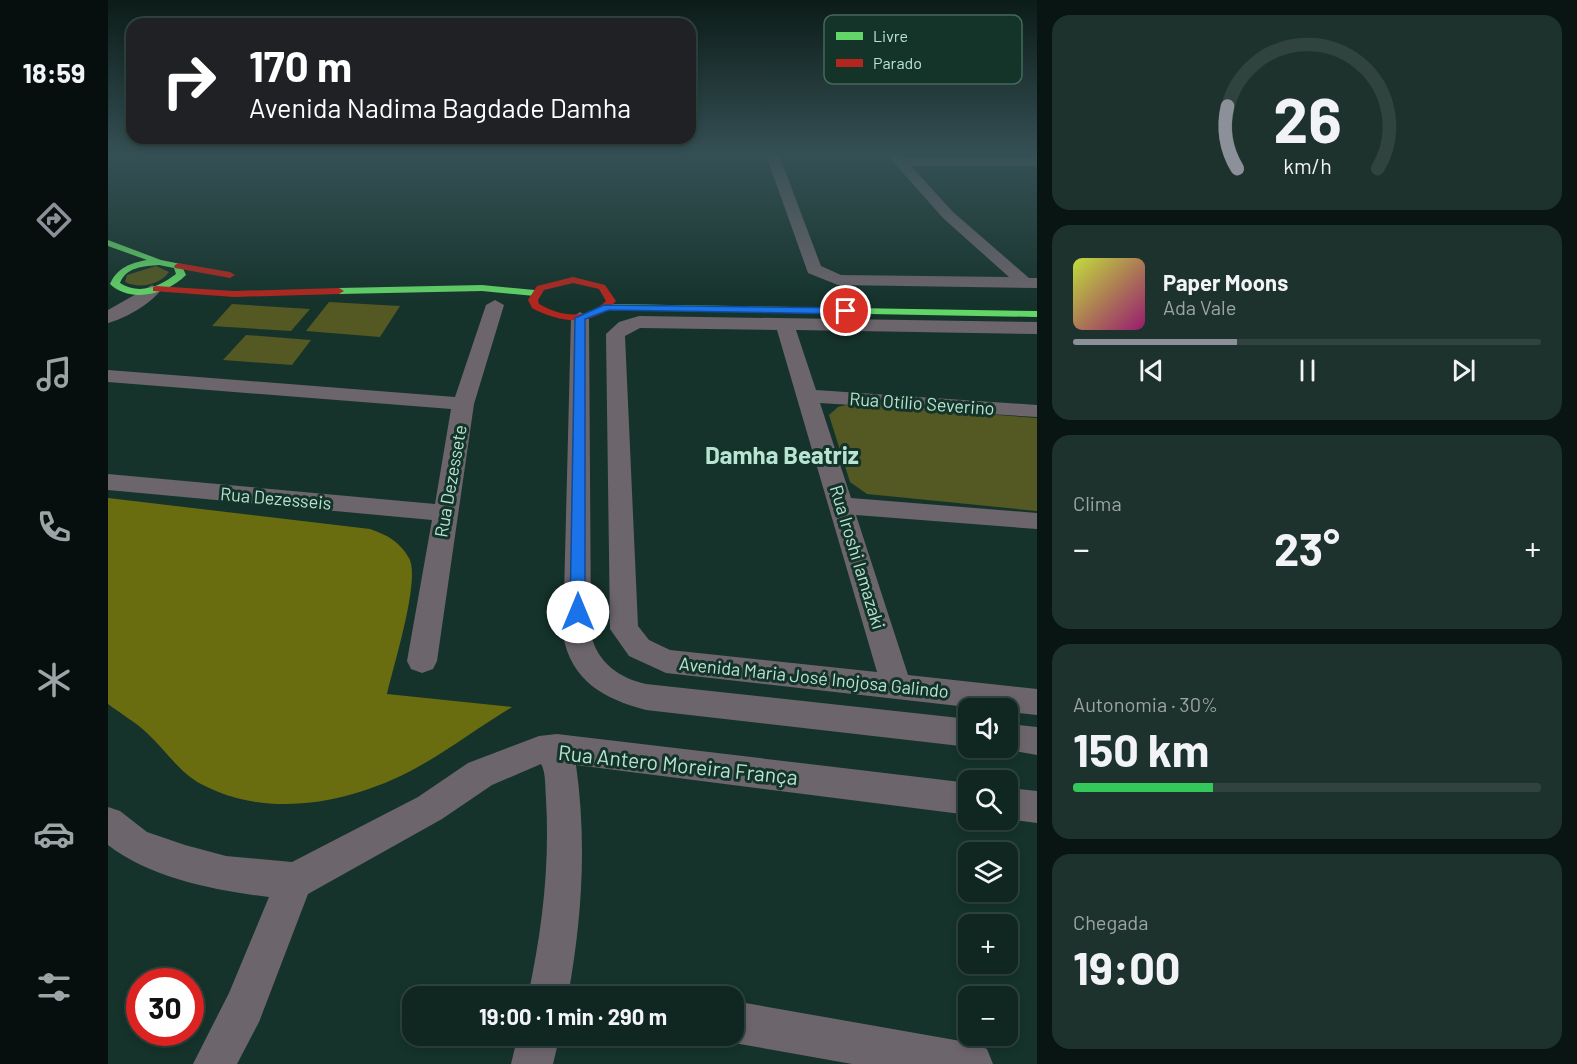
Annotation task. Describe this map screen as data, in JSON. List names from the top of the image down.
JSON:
{
  "streets": {
    "street": [
      "Rua Otílio Severino",
      "Rua Dezessete",
      "Rua Dezesseis",
      "Rua Iroshi Iamazaki",
      "Avenida Maria José Inojosa Galindo",
      "Rua Antero Moreira França"
    ]
  },
  "crossings": [
    ["Rua Otílio Severino", "Rua Iroshi Iamazaki"],
    ["Rua Dezessete", "Rua Dezesseis"],
    ["Rua Iroshi Iamazaki", "Avenida Maria José Inojosa Galindo"]
  ],
  "districts": ["Damha Beatriz"],
  "legend": ["Livre", "Parado"],
  "page": {
    "tabs": "18:59",
    "turn": ["170 m", "Avenida Nadima Bagdade Damha"],
    "song": ["Paper Moons", "Ada Vale"],
    "tile": [
      "Clima",
      ["Autonomia · 30%", "150 km"],
      ["Chegada", "19:00"]
    ],
    "heat": ["−", "23°", "+"],
    "map_buttons": ["+", "−"],
    "limit": "30",
    "trip": "19:00 · 1 min · 290 m",
    "gauge": ["26", "km/h"]
  }
}
